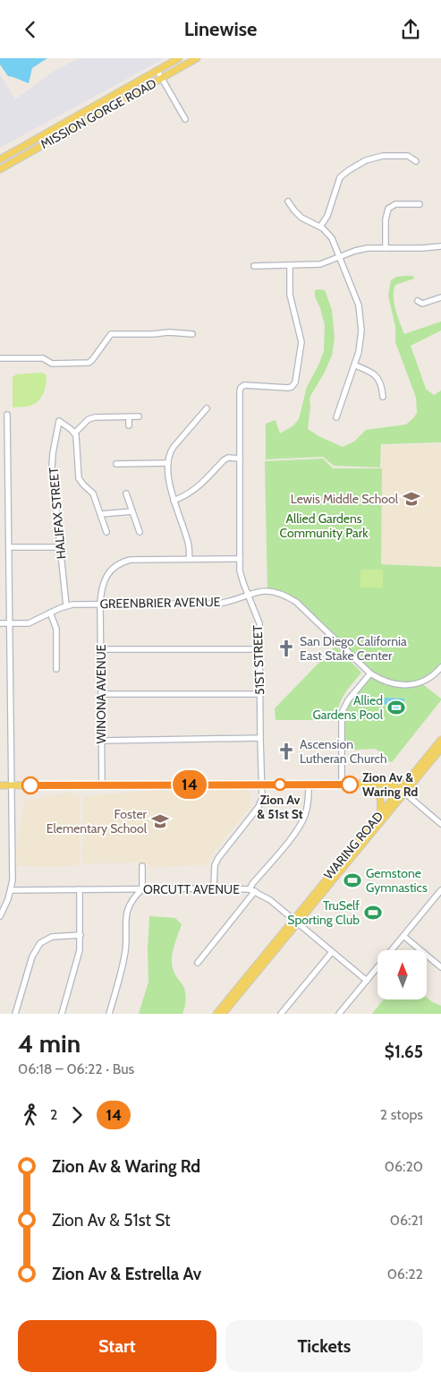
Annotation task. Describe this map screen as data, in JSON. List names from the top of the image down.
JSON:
{
  "streets": {
    "main road": ["MISSION GORGE ROAD", "WARING ROAD"],
    "street": [
      "HALIFAX STREET",
      "GREENBRIER AVENUE",
      "51ST STREET",
      "WINONA AVENUE",
      "ORCUTT AVENUE"
    ]
  },
  "crossings": [
    ["HALIFAX STREET", "GREENBRIER AVENUE"],
    ["GREENBRIER AVENUE", "51ST STREET"],
    ["GREENBRIER AVENUE", "WINONA AVENUE"],
    ["51ST STREET", "WINONA AVENUE"],
    ["51ST STREET", "ORCUTT AVENUE"],
    ["WARING ROAD", "ORCUTT AVENUE"]
  ],
  "parks": ["Allied Gardens Community Park"],
  "places": {
    "school or university": ["Lewis Middle School", "Foster Elementary School"],
    "church": ["San Diego California East Stake Center", "Ascension Lutheran Church"],
    "sports": ["Allied Gardens Pool", "Gemstone Gymnastics", "TruSelf Sporting Club"],
    "other": ["Zion Av & 51st St", "Zion Av & Waring Rd"]
  },
  "lines": ["bus line 14"],
  "north": "top",
  "page": {
    "header": "Linewise",
    "on_map": "14",
    "heading": ["4 min", "06:18 – 06:22 · Bus", "$1.65"],
    "legs": ["2", "14", "2 stops"],
    "list": [
      {
        "name": "Zion Av & Waring Rd",
        "value": "06:20"
      },
      {
        "name": "Zion Av & 51st St",
        "value": "06:21"
      },
      {
        "name": "Zion Av & Estrella Av",
        "value": "06:22"
      }
    ],
    "buttons": ["Start", "Tickets"]
  }
}
